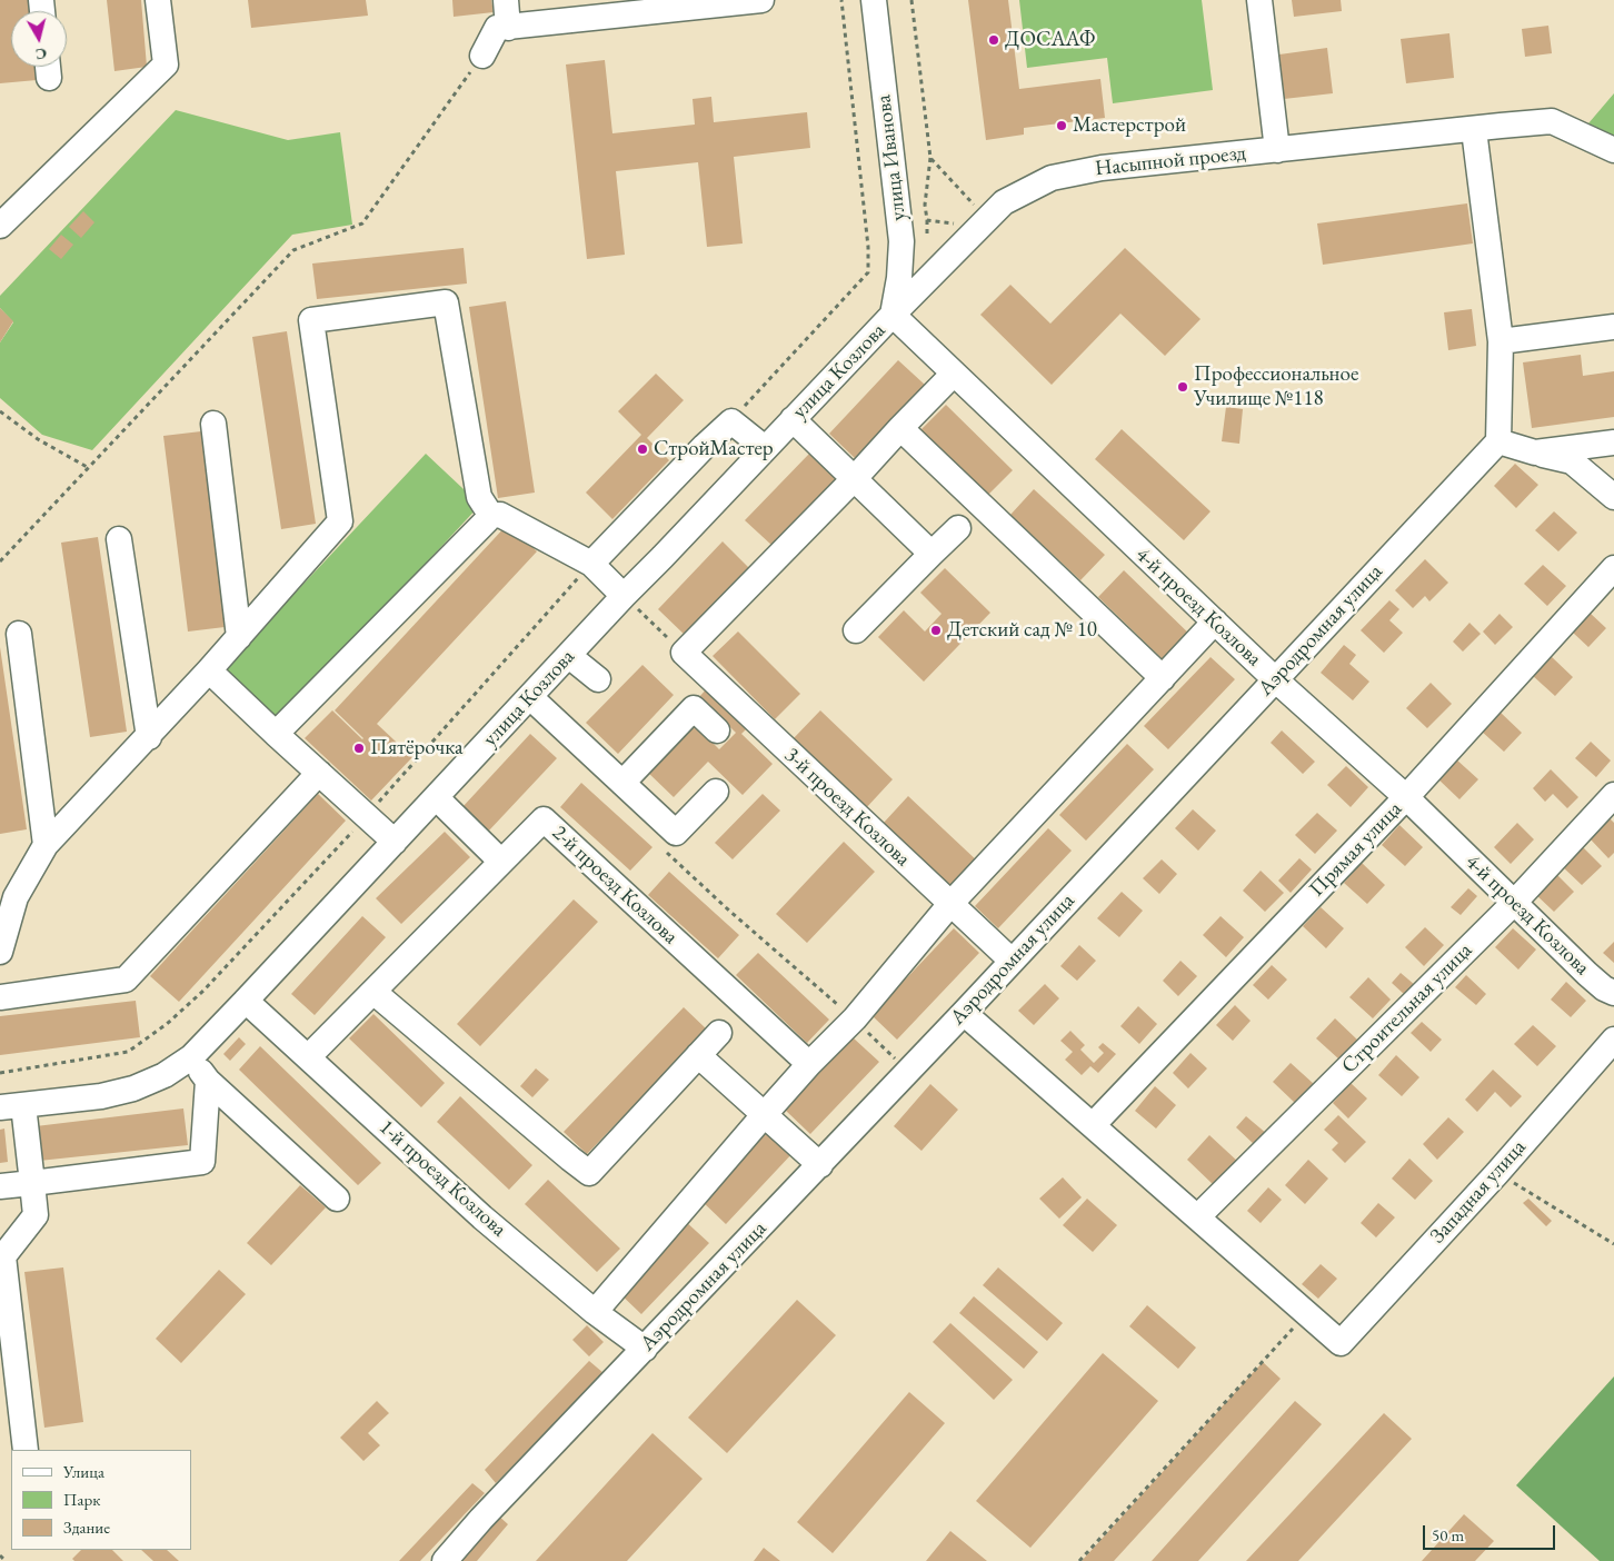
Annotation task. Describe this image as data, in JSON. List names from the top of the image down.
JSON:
{
  "streets": {
    "street": [
      "улица Иванова",
      "Насыпной проезд",
      "улица Козлова",
      "4-й проезд Козлова",
      "Аэродромная улица",
      "3-й проезд Козлова",
      "Прямая улица",
      "2-й проезд Козлова",
      "Строительная улица",
      "1-й проезд Козлова",
      "Западная улица"
    ]
  },
  "crossings": [
    ["улица Иванова", "Насыпной проезд"],
    ["улица Иванова", "улица Козлова"],
    ["улица Иванова", "4-й проезд Козлова"],
    ["Насыпной проезд", "улица Козлова"],
    ["Насыпной проезд", "4-й проезд Козлова"],
    ["улица Козлова", "4-й проезд Козлова"],
    ["улица Козлова", "1-й проезд Козлова"],
    ["4-й проезд Козлова", "Аэродромная улица"],
    ["4-й проезд Козлова", "Прямая улица"],
    ["4-й проезд Козлова", "Строительная улица"],
    ["Аэродромная улица", "3-й проезд Козлова"],
    ["Аэродромная улица", "1-й проезд Козлова"],
    ["2-й проезд Козлова", "1-й проезд Козлова"]
  ],
  "places": [
    "ДОСААФ",
    "Мастерстрой",
    "Профессиональное Училище №118",
    "СтройМастер",
    "Детский сад № 10",
    "Пятёрочка"
  ],
  "legend": ["Улица", "Парк", "Здание"],
  "scale_bar": "50 m",
  "north": "bottom"
}
